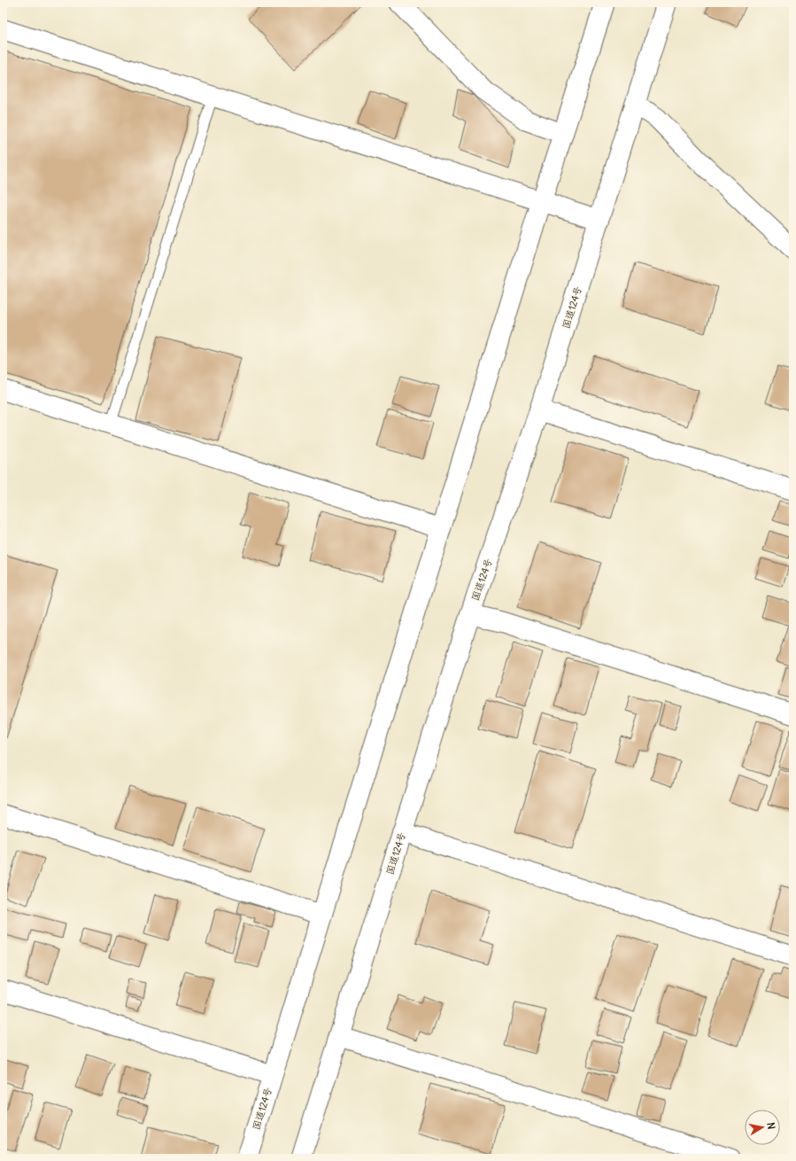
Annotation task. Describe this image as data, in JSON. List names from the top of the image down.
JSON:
{
  "streets": {
    "main road": ["国道124号"]
  },
  "north": "right"
}
